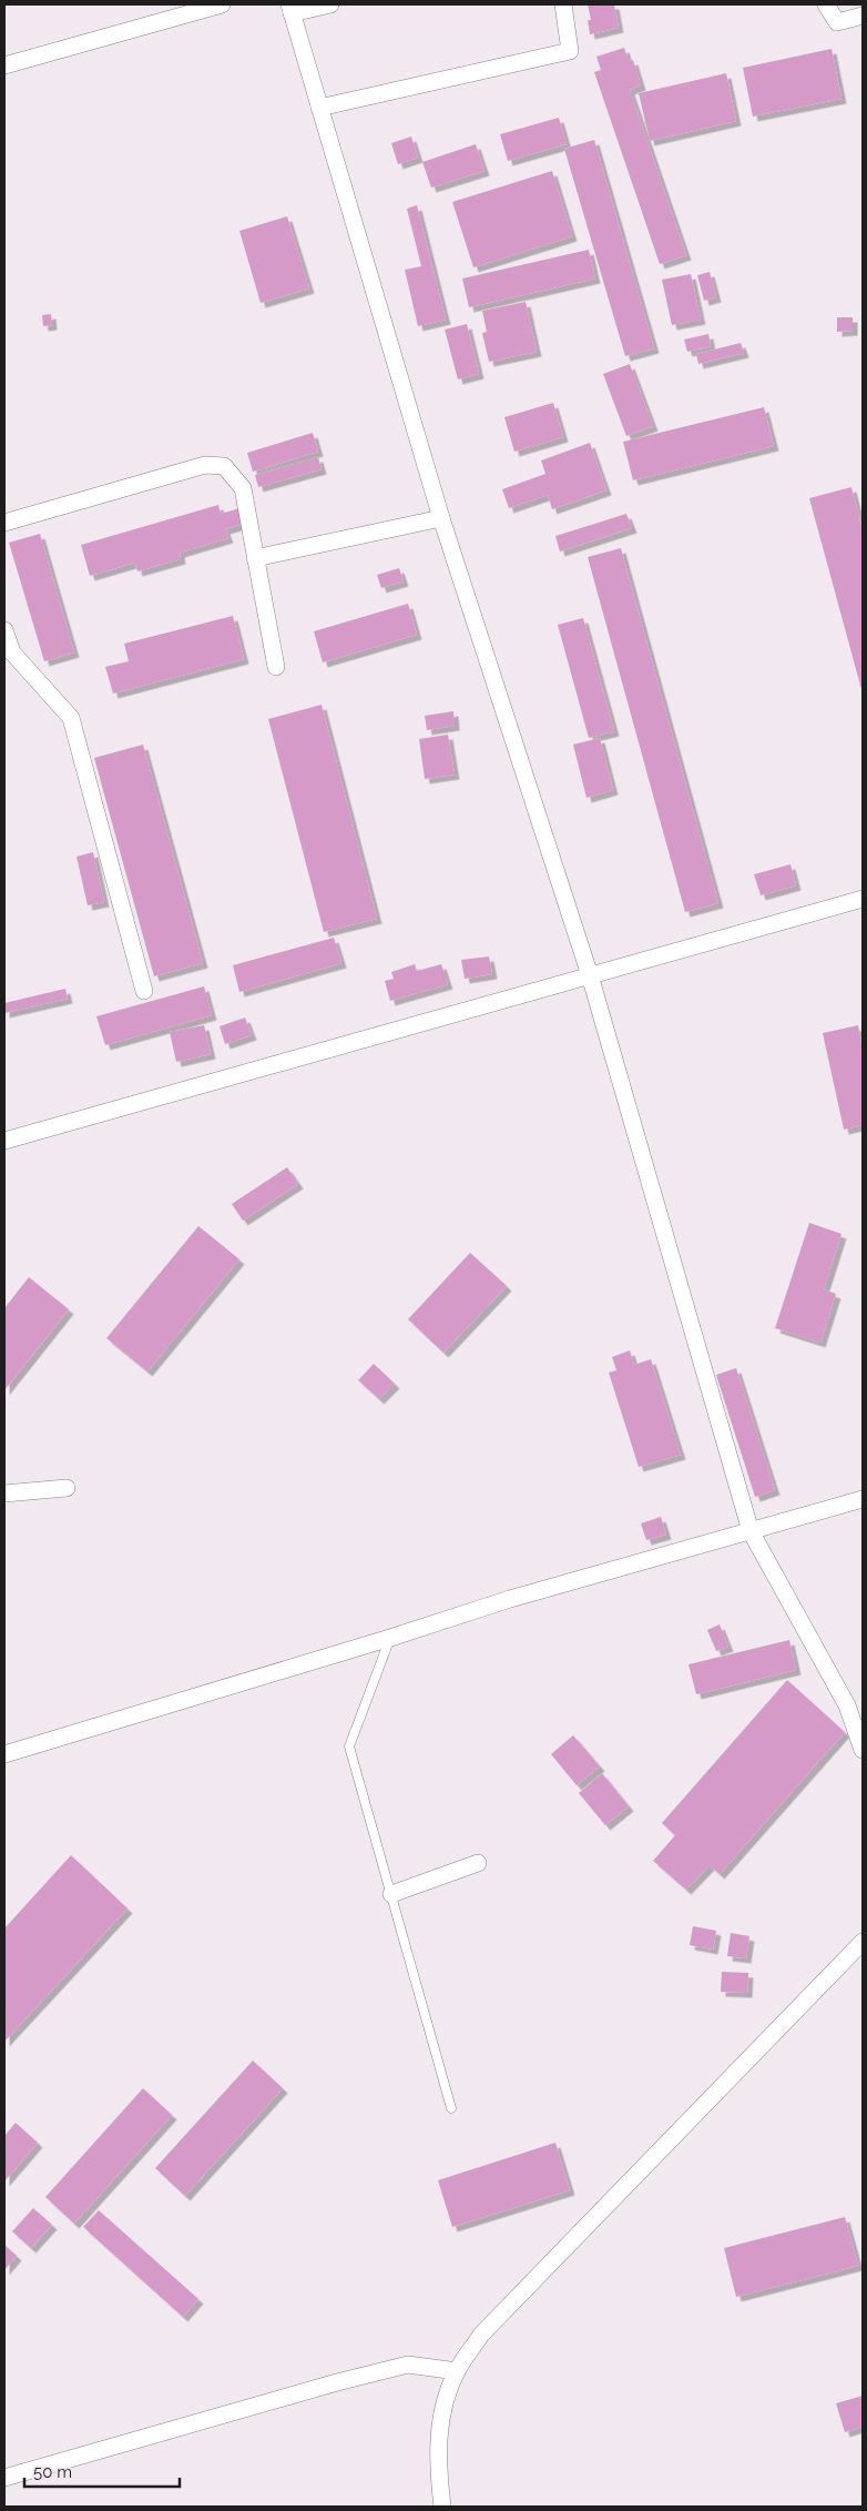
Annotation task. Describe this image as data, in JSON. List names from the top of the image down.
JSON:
{
  "scale_bar": "50 m"
}
